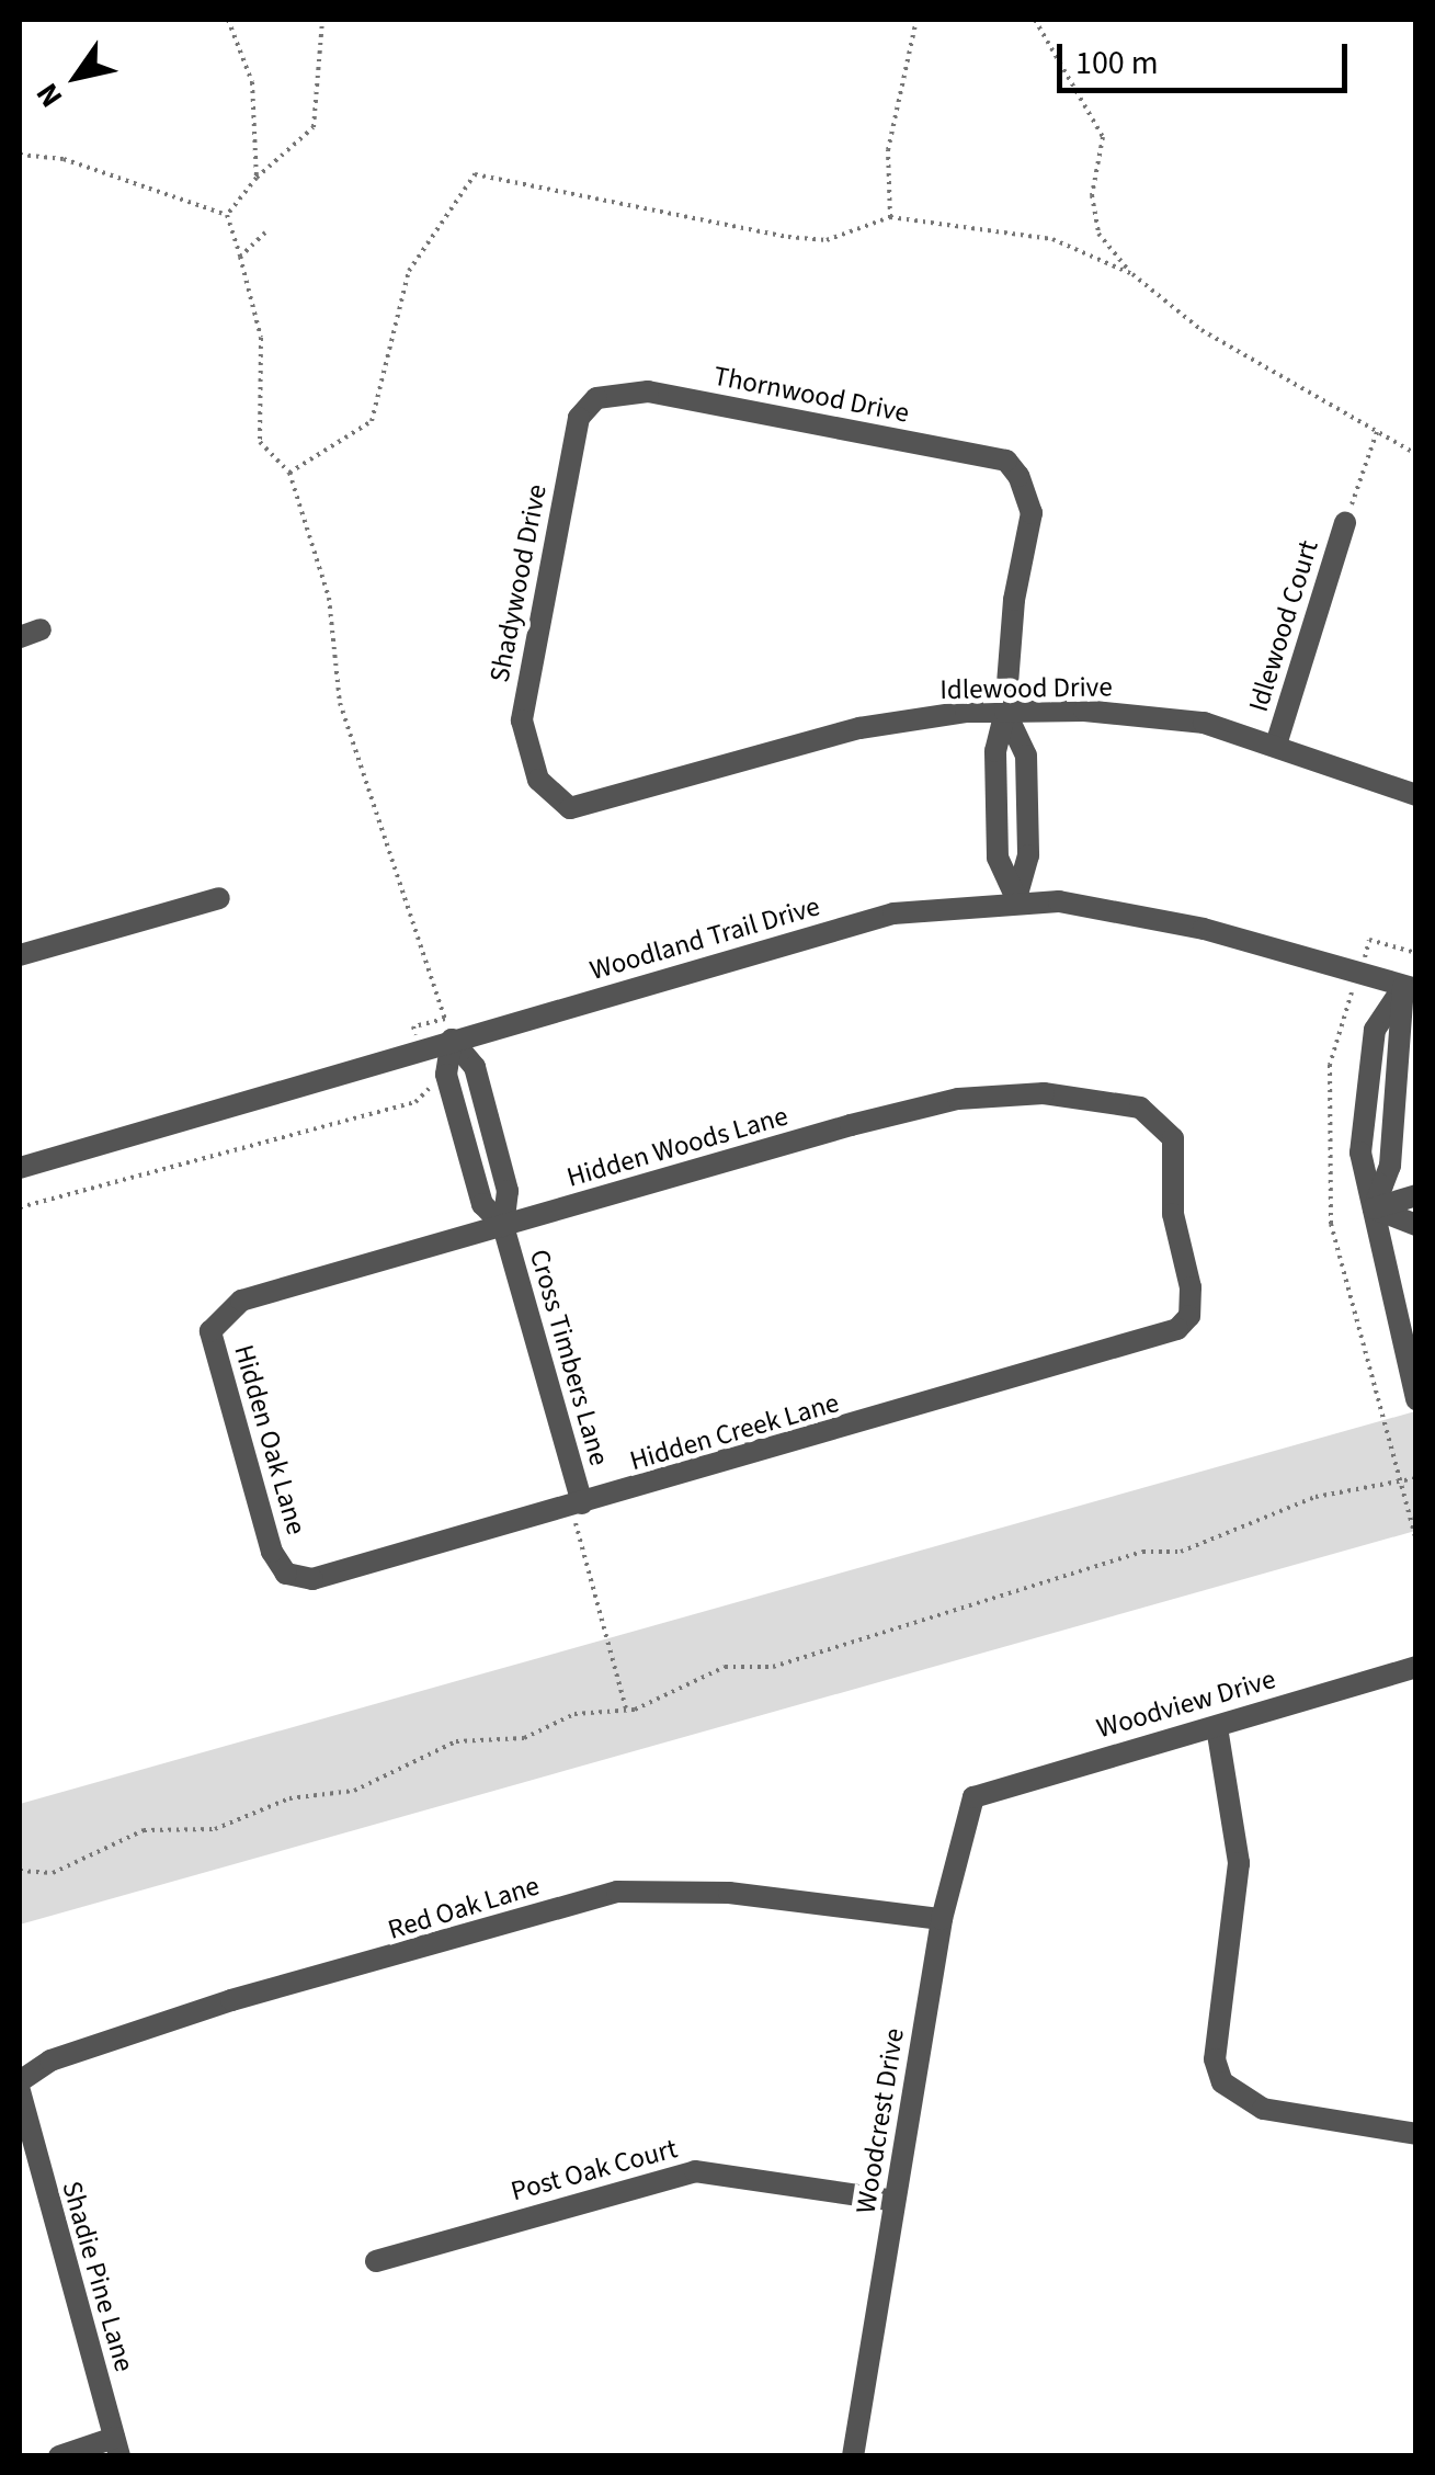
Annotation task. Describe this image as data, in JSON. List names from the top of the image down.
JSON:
{
  "streets": {
    "street": [
      "Thornwood Drive",
      "Shadywood Drive",
      "Idlewood Court",
      "Idlewood Drive",
      "Woodland Trail Drive",
      "Hidden Woods Lane",
      "Cross Timbers Lane",
      "Hidden Creek Lane",
      "Hidden Oak Lane",
      "Woodview Drive",
      "Red Oak Lane",
      "Woodcrest Drive",
      "Post Oak Court",
      "Shadie Pine Lane"
    ]
  },
  "crossings": [
    ["Thornwood Drive", "Shadywood Drive"],
    ["Thornwood Drive", "Idlewood Drive"],
    ["Shadywood Drive", "Idlewood Drive"],
    ["Idlewood Court", "Idlewood Drive"],
    ["Woodland Trail Drive", "Cross Timbers Lane"],
    ["Hidden Woods Lane", "Cross Timbers Lane"],
    ["Hidden Woods Lane", "Hidden Creek Lane"],
    ["Hidden Woods Lane", "Hidden Oak Lane"],
    ["Cross Timbers Lane", "Hidden Creek Lane"],
    ["Hidden Creek Lane", "Hidden Oak Lane"],
    ["Woodview Drive", "Woodcrest Drive"],
    ["Red Oak Lane", "Woodcrest Drive"],
    ["Woodcrest Drive", "Post Oak Court"]
  ],
  "scale_bar": "100 m",
  "north": "bottom left"
}
